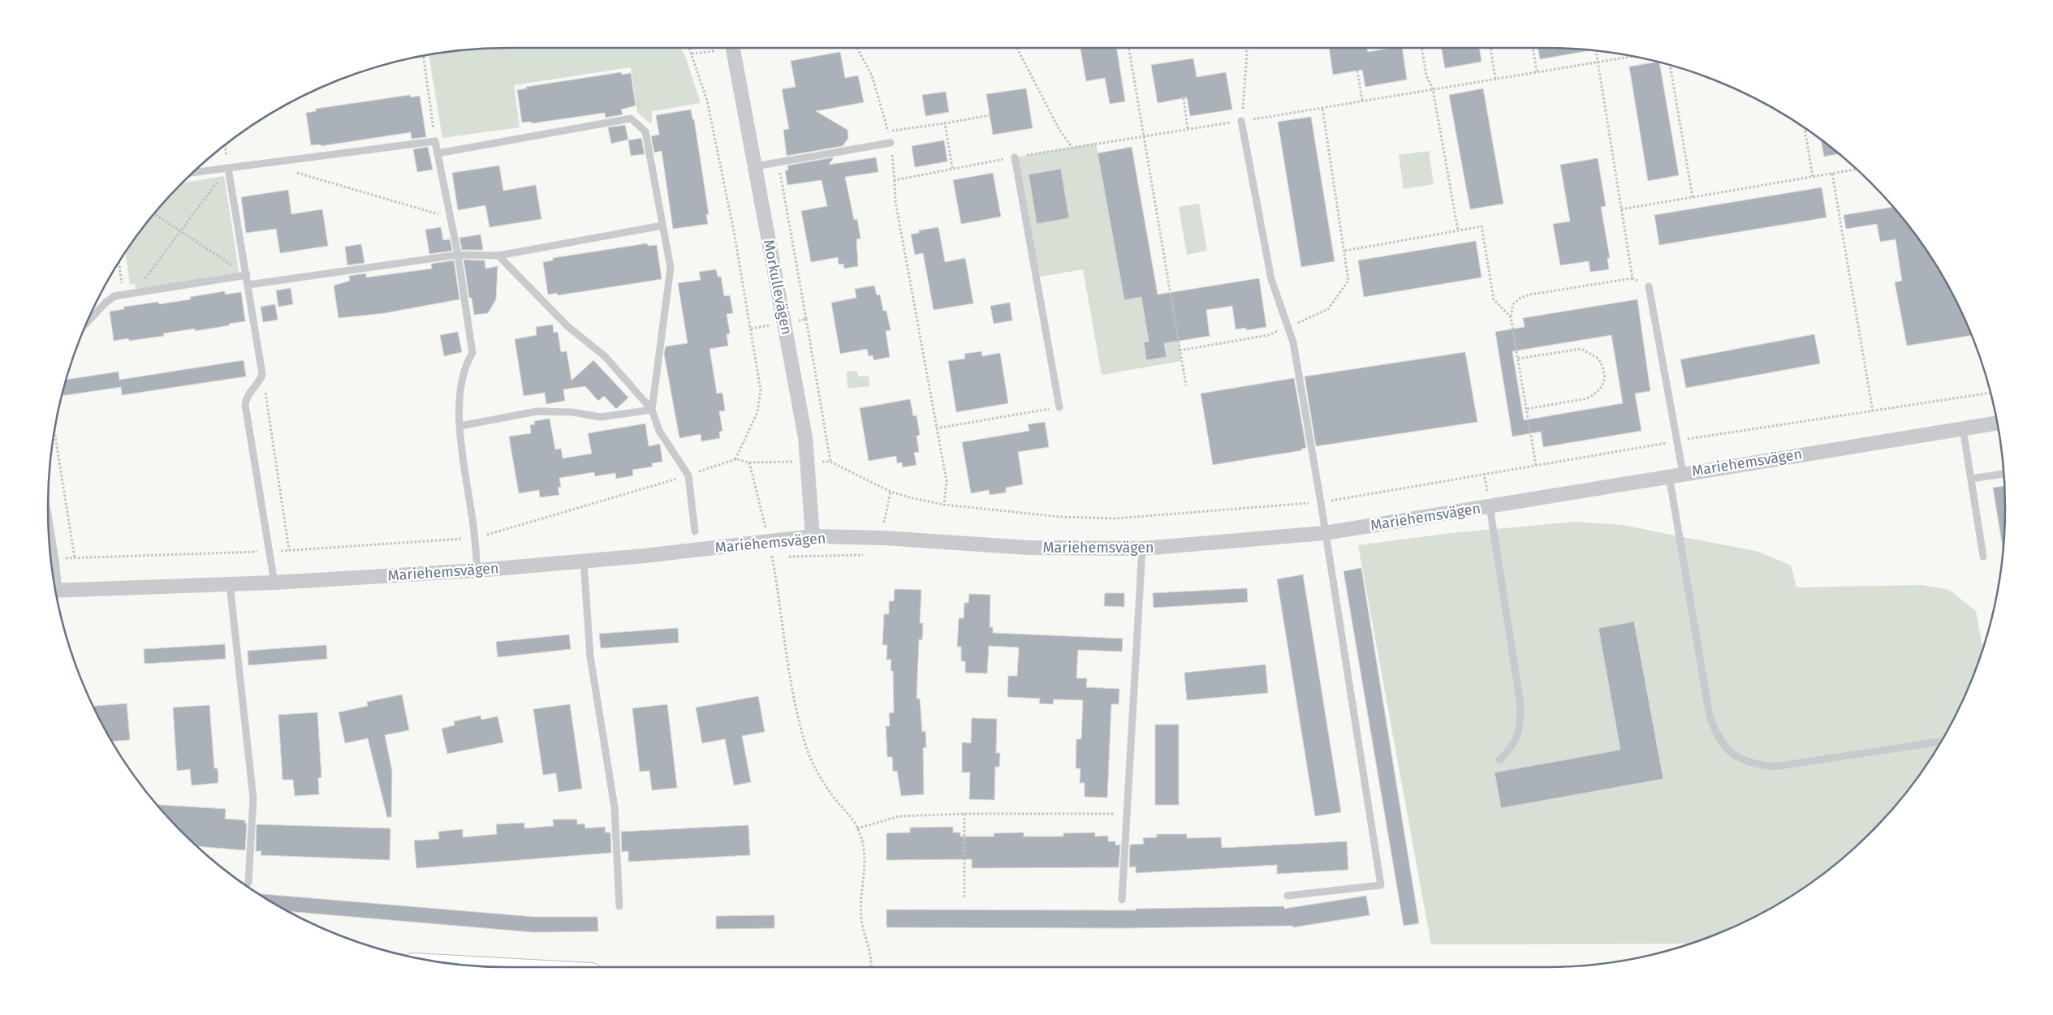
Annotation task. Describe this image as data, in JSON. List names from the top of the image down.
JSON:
{
  "streets": {
    "street": ["Morkullevägen", "Mariehemsvägen"]
  },
  "crossings": [
    ["Morkullevägen", "Mariehemsvägen"]
  ]
}
